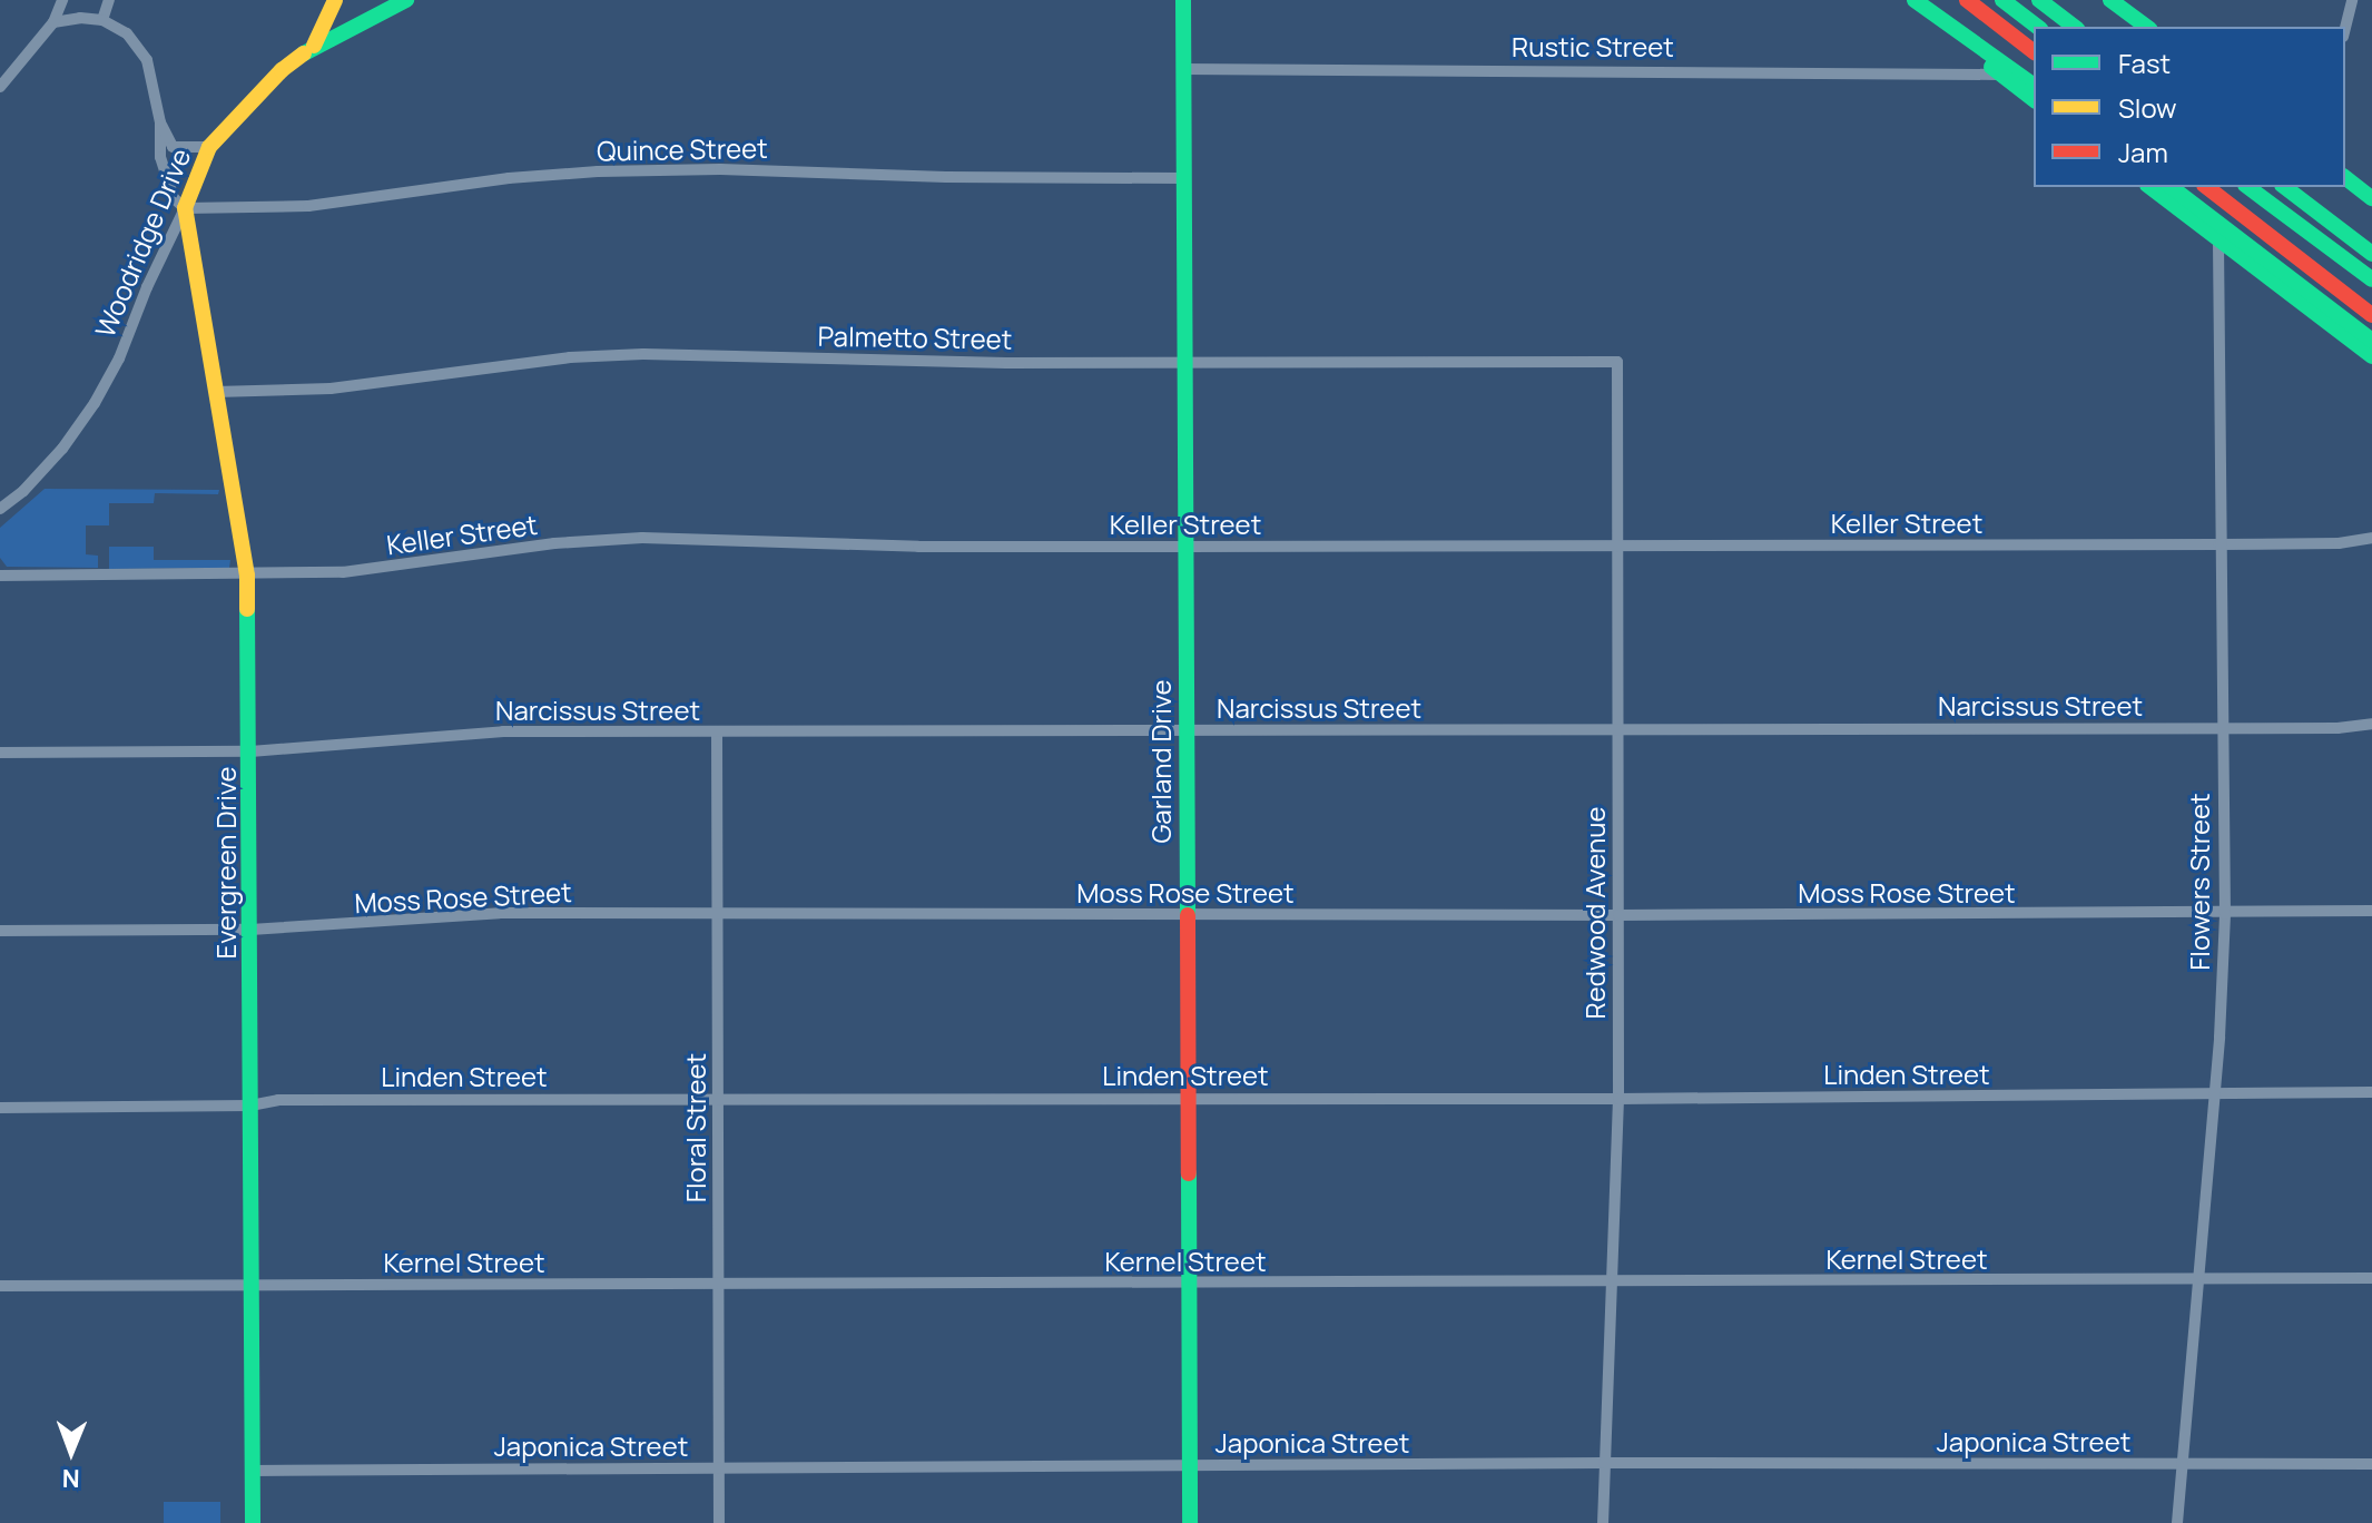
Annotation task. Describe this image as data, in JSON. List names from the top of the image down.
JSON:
{
  "streets": {
    "main road": ["Woodridge Drive", "Garland Drive", "Evergreen Drive"],
    "street": [
      "Rustic Street",
      "Quince Street",
      "Palmetto Street",
      "Keller Street",
      "Narcissus Street",
      "Flowers Street",
      "Moss Rose Street",
      "Redwood Avenue",
      "Linden Street",
      "Floral Street",
      "Kernel Street",
      "Japonica Street"
    ]
  },
  "crossings": [
    ["Rustic Street", "Garland Drive"],
    ["Quince Street", "Woodridge Drive"],
    ["Quince Street", "Garland Drive"],
    ["Quince Street", "Evergreen Drive"],
    ["Woodridge Drive", "Evergreen Drive"],
    ["Palmetto Street", "Garland Drive"],
    ["Palmetto Street", "Evergreen Drive"],
    ["Palmetto Street", "Redwood Avenue"],
    ["Keller Street", "Garland Drive"],
    ["Keller Street", "Evergreen Drive"],
    ["Keller Street", "Flowers Street"],
    ["Keller Street", "Redwood Avenue"],
    ["Narcissus Street", "Garland Drive"],
    ["Narcissus Street", "Evergreen Drive"],
    ["Narcissus Street", "Flowers Street"],
    ["Narcissus Street", "Redwood Avenue"],
    ["Narcissus Street", "Floral Street"],
    ["Garland Drive", "Moss Rose Street"],
    ["Garland Drive", "Linden Street"],
    ["Garland Drive", "Kernel Street"],
    ["Garland Drive", "Japonica Street"],
    ["Evergreen Drive", "Moss Rose Street"],
    ["Evergreen Drive", "Linden Street"],
    ["Evergreen Drive", "Kernel Street"],
    ["Evergreen Drive", "Japonica Street"],
    ["Flowers Street", "Moss Rose Street"],
    ["Flowers Street", "Linden Street"],
    ["Flowers Street", "Kernel Street"],
    ["Flowers Street", "Japonica Street"],
    ["Moss Rose Street", "Redwood Avenue"],
    ["Moss Rose Street", "Floral Street"],
    ["Redwood Avenue", "Linden Street"],
    ["Redwood Avenue", "Kernel Street"],
    ["Redwood Avenue", "Japonica Street"],
    ["Linden Street", "Floral Street"],
    ["Floral Street", "Kernel Street"],
    ["Floral Street", "Japonica Street"]
  ],
  "legend": ["Fast", "Slow", "Jam"],
  "north": "bottom"
}
